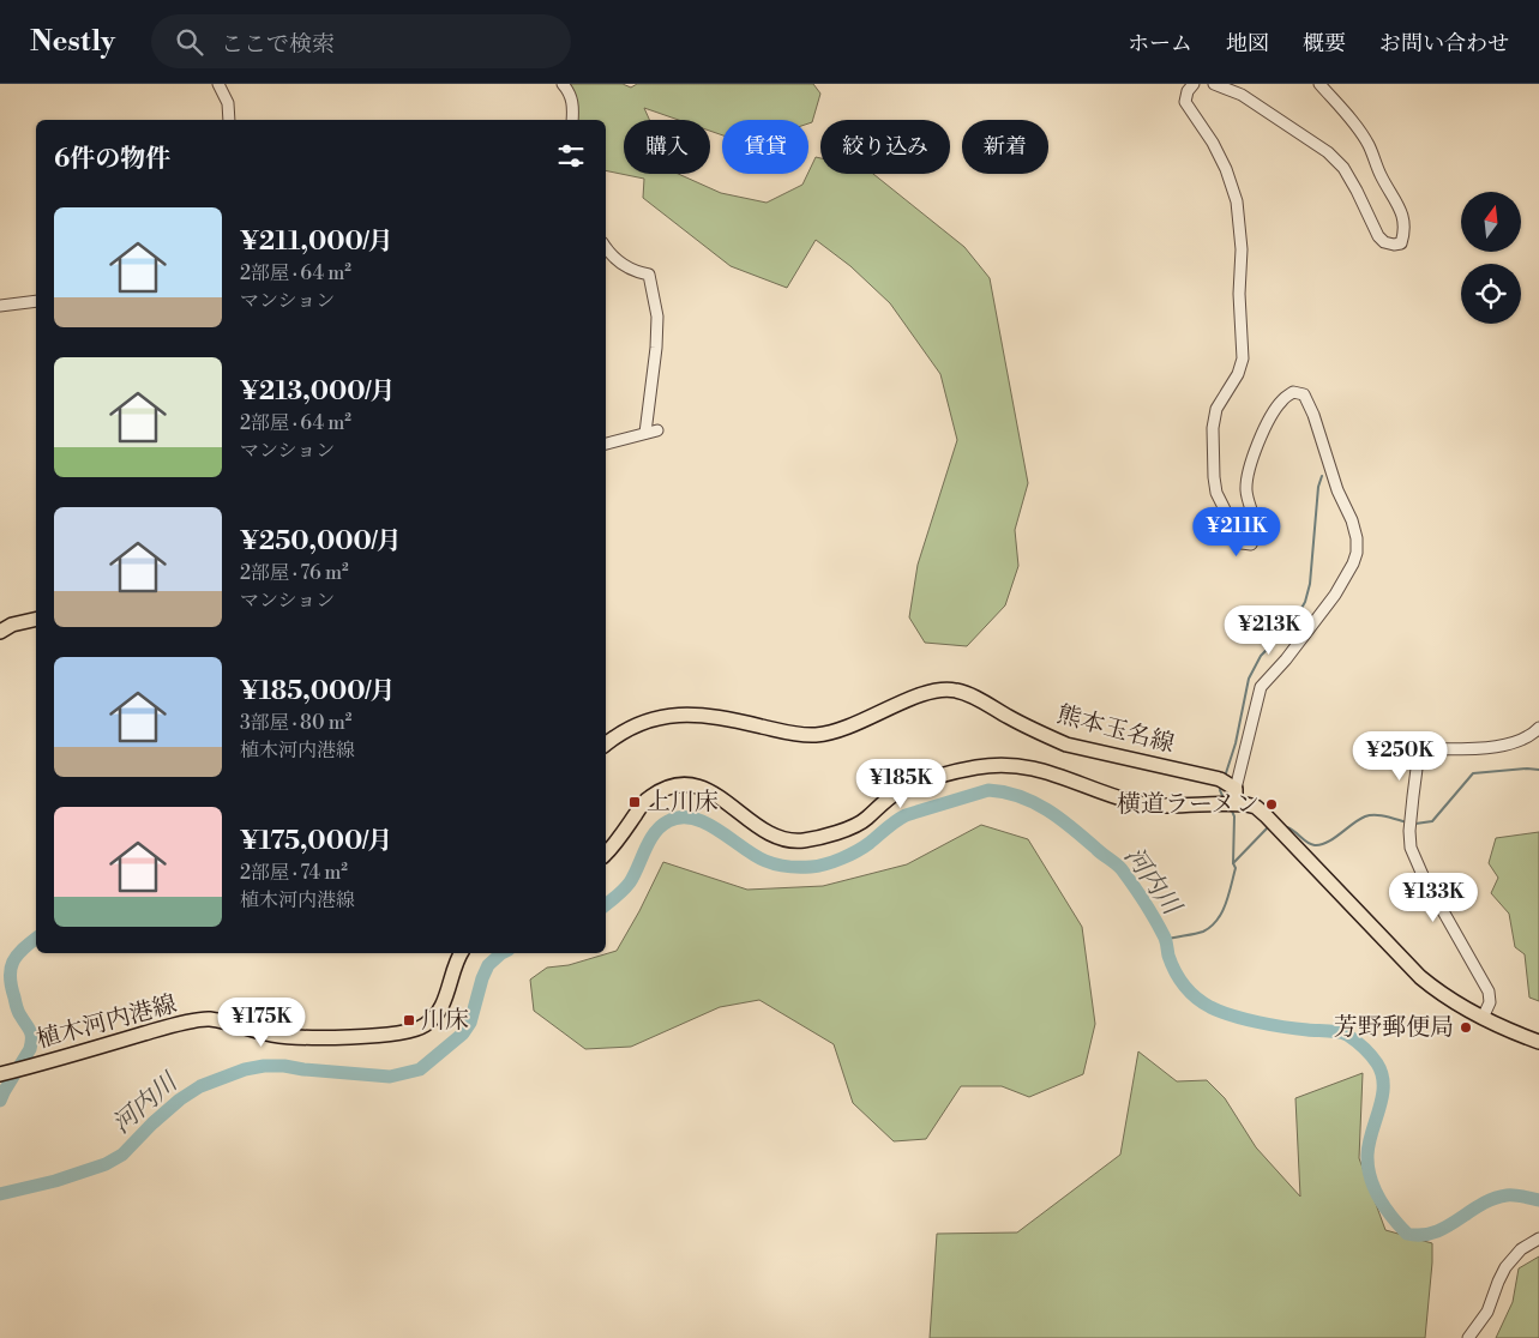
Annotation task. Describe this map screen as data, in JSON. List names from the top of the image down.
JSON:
{
  "streets": {
    "main road": ["熊本玉名線", "植木河内港線"]
  },
  "water": ["河内川"],
  "places": {
    "transit": ["上川床", "川床"],
    "other": ["横道ラーメン", "芳野郵便局"]
  },
  "north": "top",
  "page": {
    "header": "Nestly",
    "search": "ここで検索",
    "nav": [
      "ホーム",
      "地図",
      "概要",
      "お問い合わせ"
    ],
    "chip": [
      "購入",
      "賃貸",
      "絞り込み",
      "新着"
    ],
    "heading": "6件の物件",
    "list": [
      {
        "name": "¥211,000/月",
        "note": "2部屋 · 64 m² · マンション"
      },
      {
        "name": "¥213,000/月",
        "note": "2部屋 · 64 m² · マンション"
      },
      {
        "name": "¥250,000/月",
        "note": "2部屋 · 76 m² · マンション"
      },
      {
        "name": "¥185,000/月",
        "note": "3部屋 · 80 m² · 植木河内港線"
      },
      {
        "name": "¥175,000/月",
        "note": "2部屋 · 74 m² · 植木河内港線"
      }
    ],
    "price": [
      "¥211K",
      "¥213K",
      "¥250K",
      "¥185K",
      "¥133K",
      "¥175K"
    ]
  }
}
